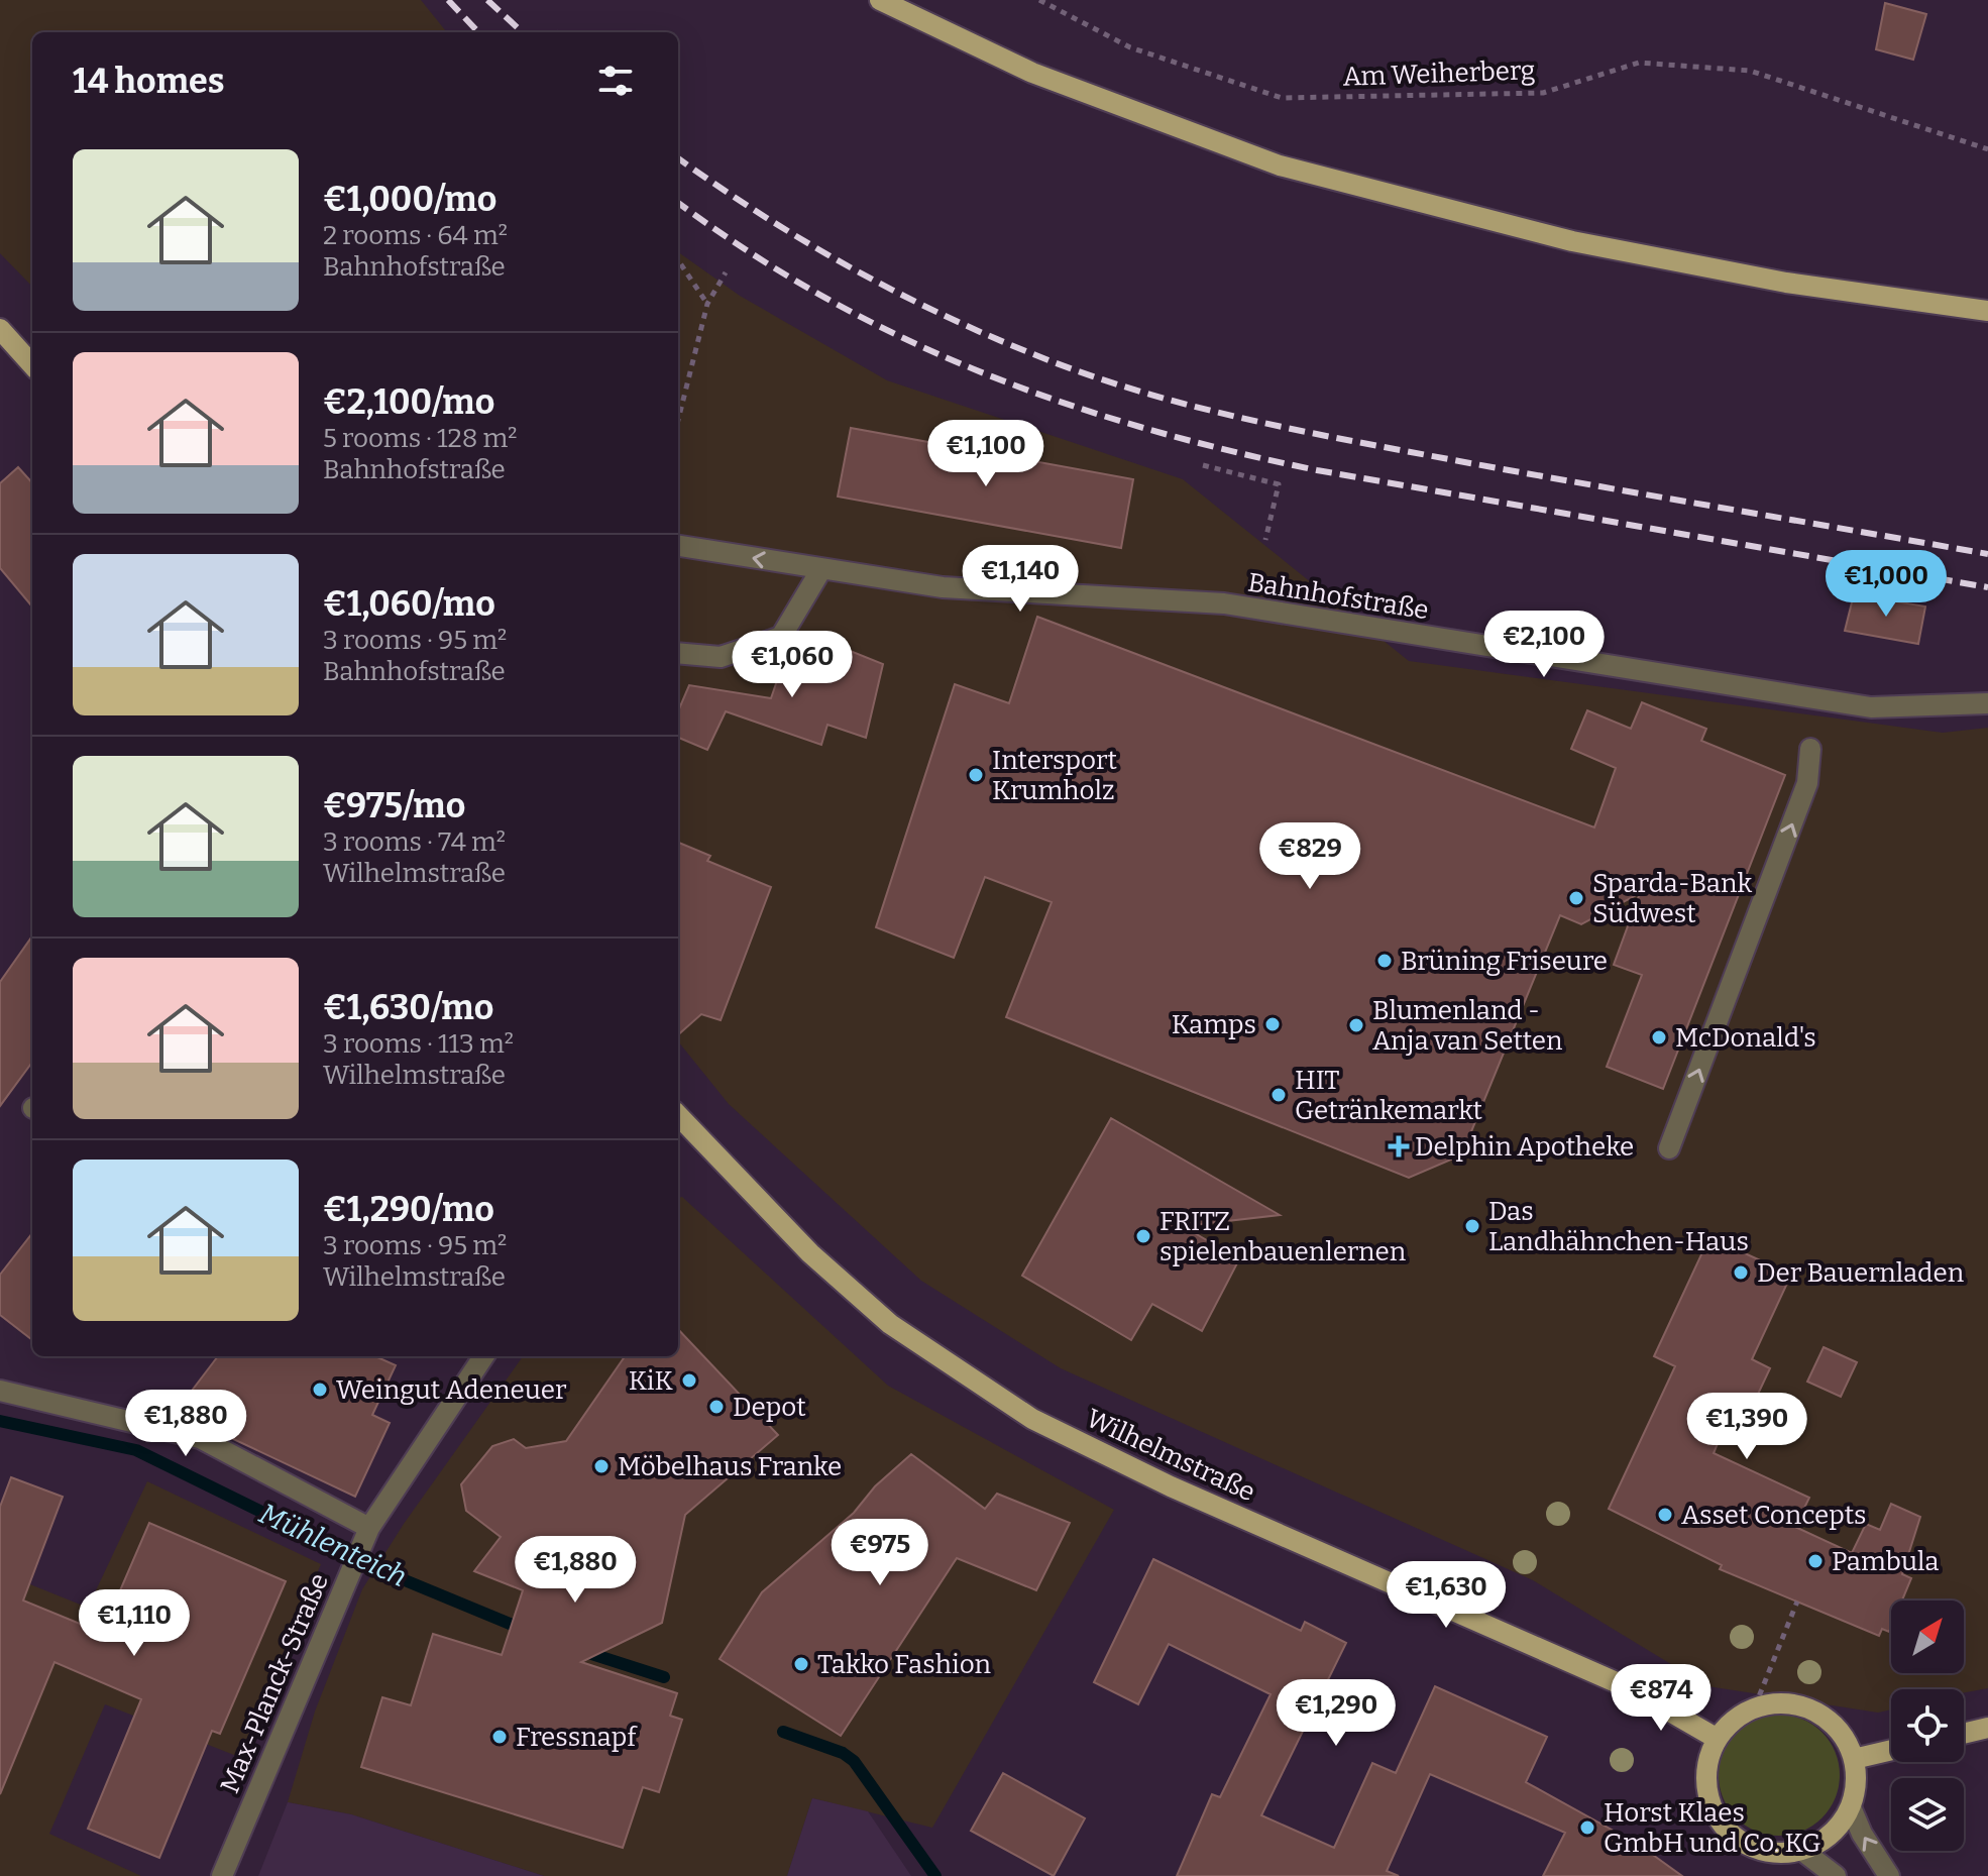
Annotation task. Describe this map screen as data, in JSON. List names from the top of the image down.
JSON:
{
  "streets": {
    "main road": ["Wilhelmstraße"],
    "street": ["Bahnhofstraße", "Max-Planck-Straße"],
    "path": ["Am Weiherberg"]
  },
  "water": ["Mühlenteich"],
  "places": {
    "other": [
      "Intersport Krumholz",
      "Sparda-Bank Südwest",
      "Brüning Friseure",
      "Kamps",
      "Blumenland - Anja van Setten",
      "McDonald's",
      "HIT Getränkemarkt",
      "Das Landhähnchen-Haus",
      "FRITZ spielenbauenlernen",
      "Der Bauernladen",
      "KiK",
      "Weingut Adeneuer",
      "Depot",
      "Möbelhaus Franke",
      "Asset Concepts",
      "Pambula",
      "Takko Fashion",
      "Fressnapf",
      "Horst Klaes GmbH und Co. KG"
    ],
    "health": ["Delphin Apotheke"]
  },
  "north": "top right",
  "page": {
    "heading": "14 homes",
    "list": [
      {
        "name": "€1,000/mo",
        "note": "2 rooms · 64 m² · Bahnhofstraße"
      },
      {
        "name": "€2,100/mo",
        "note": "5 rooms · 128 m² · Bahnhofstraße"
      },
      {
        "name": "€1,060/mo",
        "note": "3 rooms · 95 m² · Bahnhofstraße"
      },
      {
        "name": "€975/mo",
        "note": "3 rooms · 74 m² · Wilhelmstraße"
      },
      {
        "name": "€1,630/mo",
        "note": "3 rooms · 113 m² · Wilhelmstraße"
      },
      {
        "name": "€1,290/mo",
        "note": "3 rooms · 95 m² · Wilhelmstraße"
      }
    ],
    "price": [
      "€1,100",
      "€1,140",
      "€1,000",
      "€2,100",
      "€1,060",
      "€829",
      "€1,880",
      "€1,390",
      "€975",
      "€1,880",
      "€1,630",
      "€1,110",
      "€874",
      "€1,290"
    ]
  }
}
